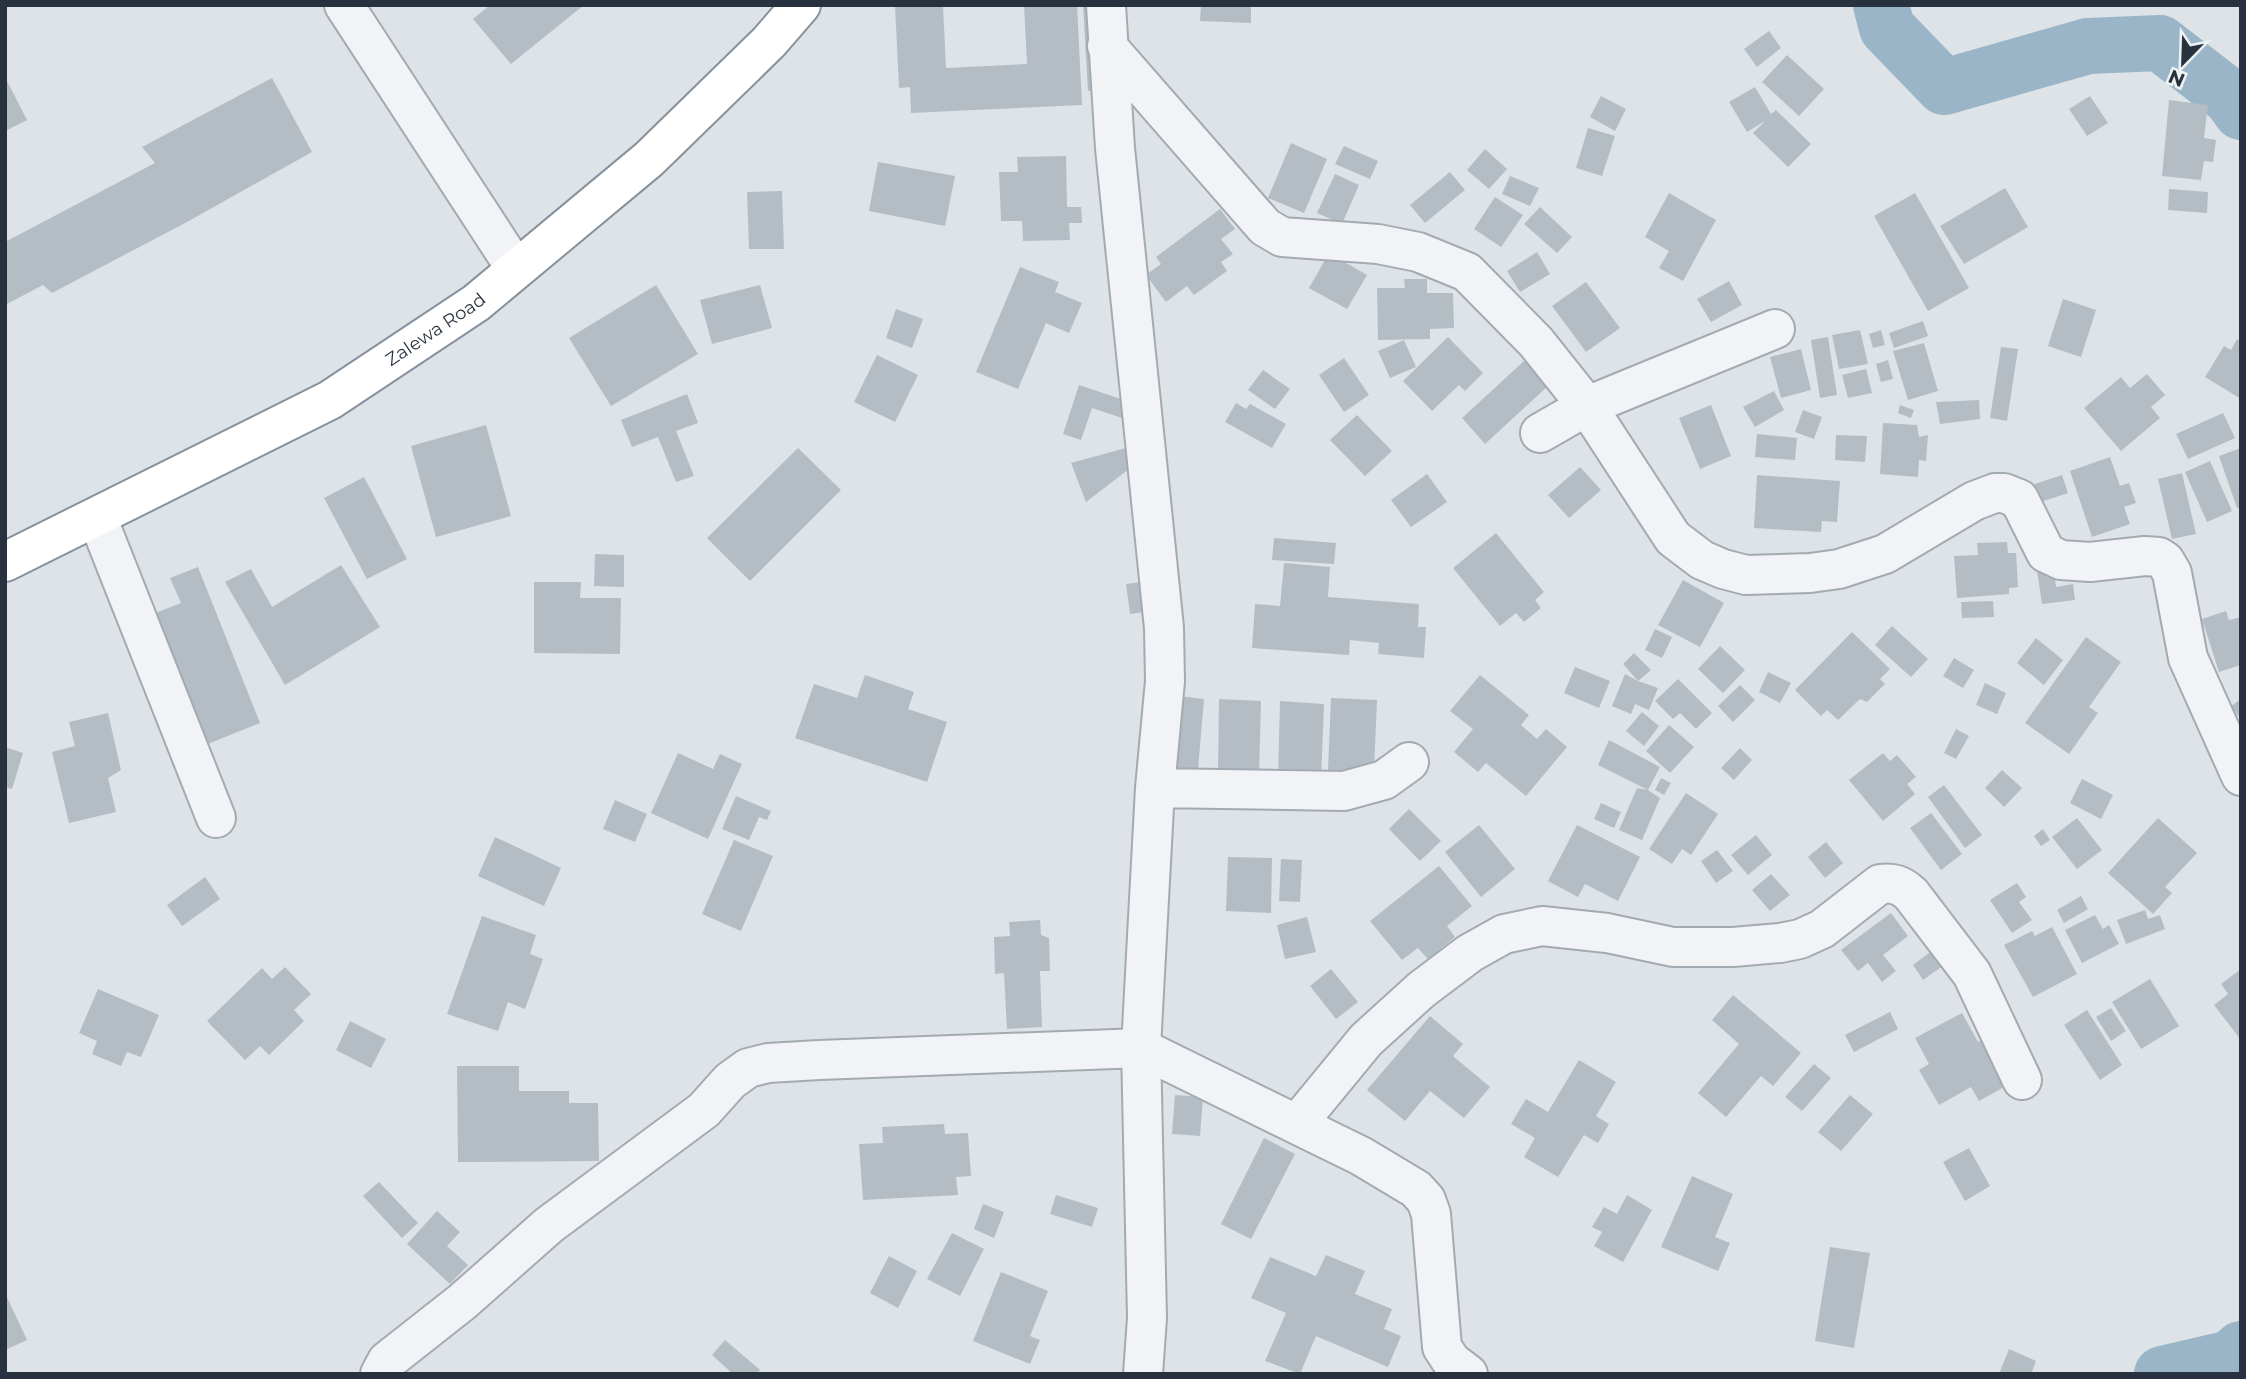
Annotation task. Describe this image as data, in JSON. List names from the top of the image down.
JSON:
{
  "streets": {
    "highway": ["Zalewa Road"]
  },
  "north": "bottom left"
}
